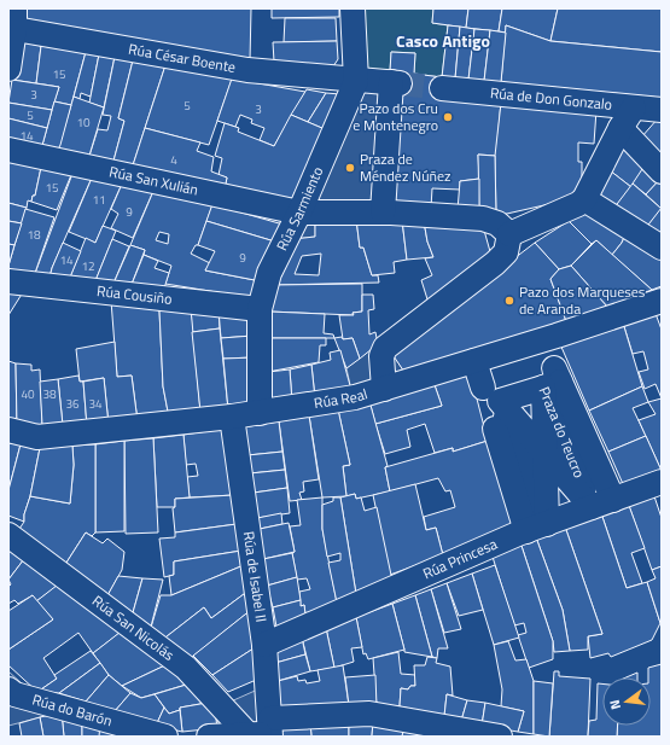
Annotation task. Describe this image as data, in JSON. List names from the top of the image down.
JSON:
{
  "streets": {
    "street": [
      "Rúa César Boente",
      "Rúa de Don Gonzalo",
      "Rúa San Xulián",
      "Rúa Sarmiento",
      "Rúa Cousiño",
      "Rúa Real",
      "Praza do Teucro",
      "Rúa Princesa",
      "Rúa de Isabel II",
      "Rúa San Nicolás",
      "Rúa do Barón"
    ]
  },
  "crossings": [
    ["Rúa César Boente", "Rúa Sarmiento"],
    ["Rúa San Xulián", "Rúa Sarmiento"],
    ["Rúa Sarmiento", "Rúa Cousiño"],
    ["Rúa Sarmiento", "Rúa Real"],
    ["Rúa Real", "Praza do Teucro"],
    ["Rúa Real", "Rúa de Isabel II"],
    ["Praza do Teucro", "Rúa Princesa"],
    ["Rúa Princesa", "Rúa de Isabel II"],
    ["Rúa de Isabel II", "Rúa San Nicolás"]
  ],
  "districts": ["Casco Antigo"],
  "places": ["Pazo dos Cru e Montenegro", "Praza de Méndez Núñez", "Pazo dos Marqueses de Aranda"],
  "house_numbers": [
    "15",
    "3",
    "5",
    "3",
    "5",
    "10",
    "14",
    "4",
    "15",
    "11",
    "9",
    "18",
    "9",
    "14",
    "12",
    "40",
    "38",
    "36",
    "34"
  ],
  "north": "left"
}
